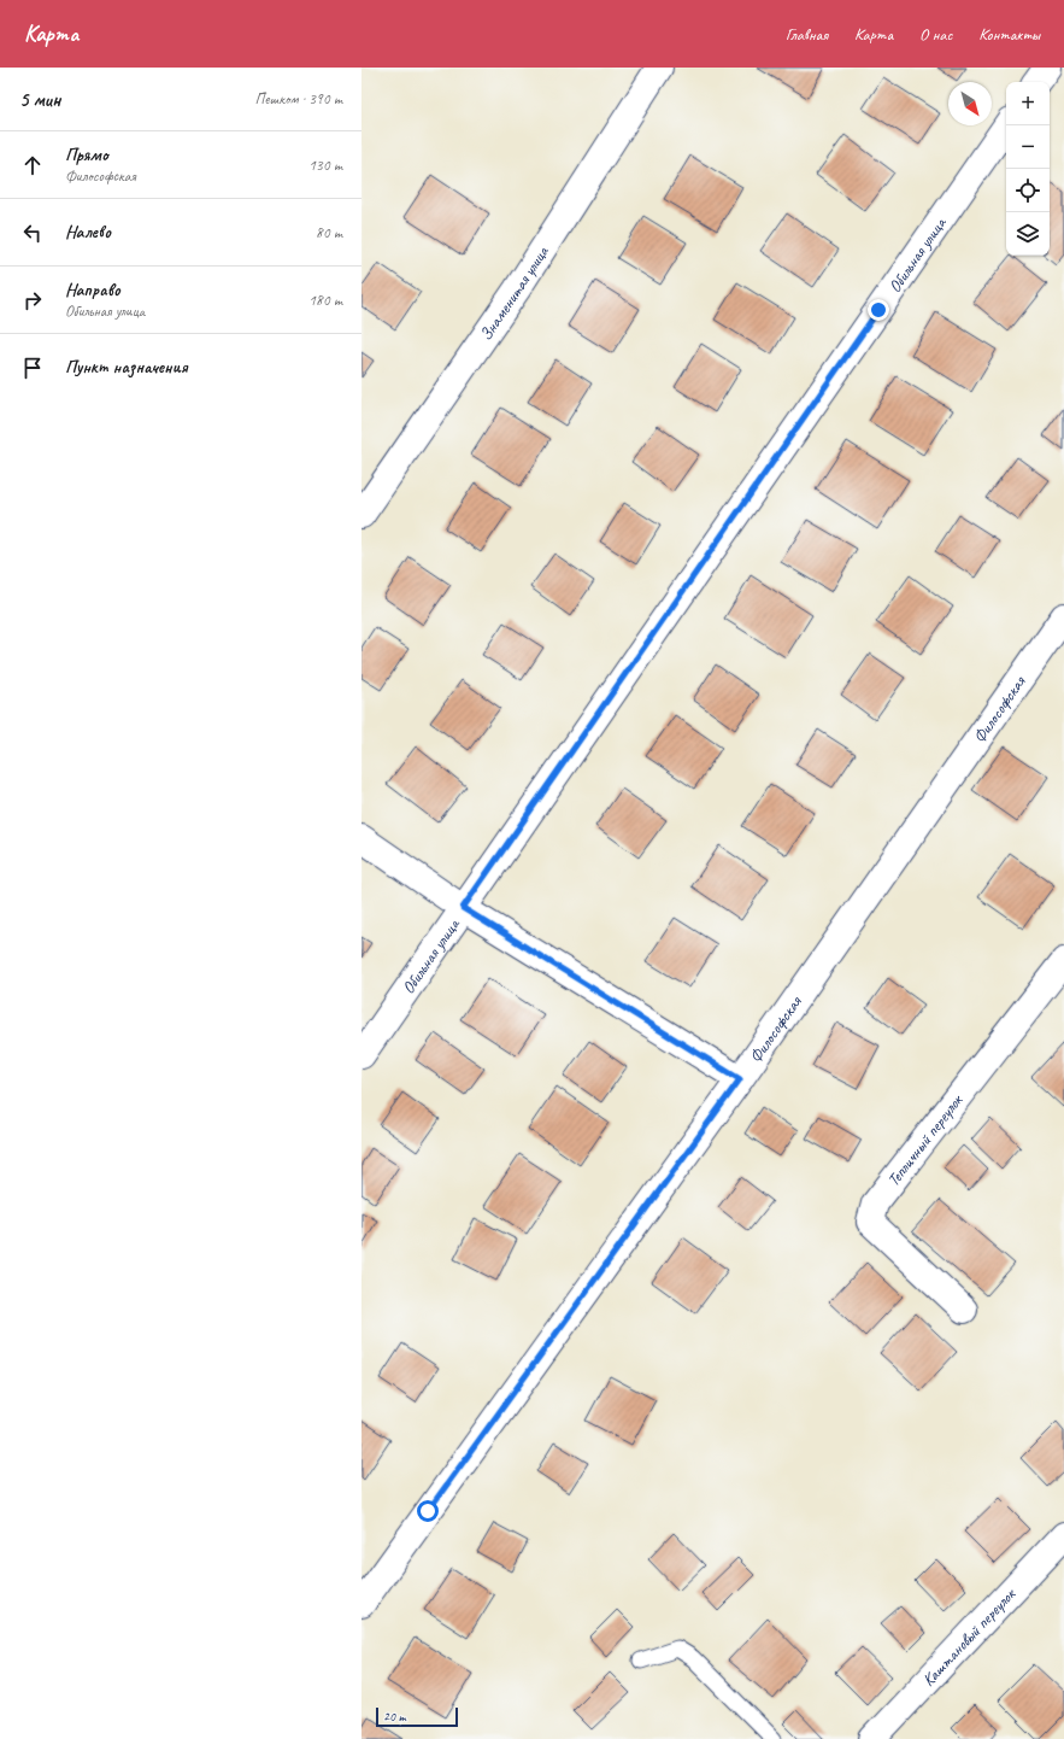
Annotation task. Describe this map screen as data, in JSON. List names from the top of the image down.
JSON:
{
  "streets": {
    "street": [
      "Обильная улица",
      "Знаменитая улица",
      "Философская",
      "Тепличный переулок",
      "Каштановый переулок"
    ]
  },
  "scale_bar": "20 m",
  "north": "bottom right",
  "page": {
    "header": "Карта",
    "nav": [
      "Главная",
      "Карта",
      "О нас",
      "Контакты"
    ],
    "heading": ["5 мин", "Пешком · 390 m"],
    "map_buttons": ["+", "−"],
    "list": [
      ["Прямо", "Философская", "130 m"],
      ["Налево", "80 m"],
      ["Направо", "Обильная улица", "180 m"],
      "Пункт назначения"
    ],
    "scale": "20 m"
  }
}
